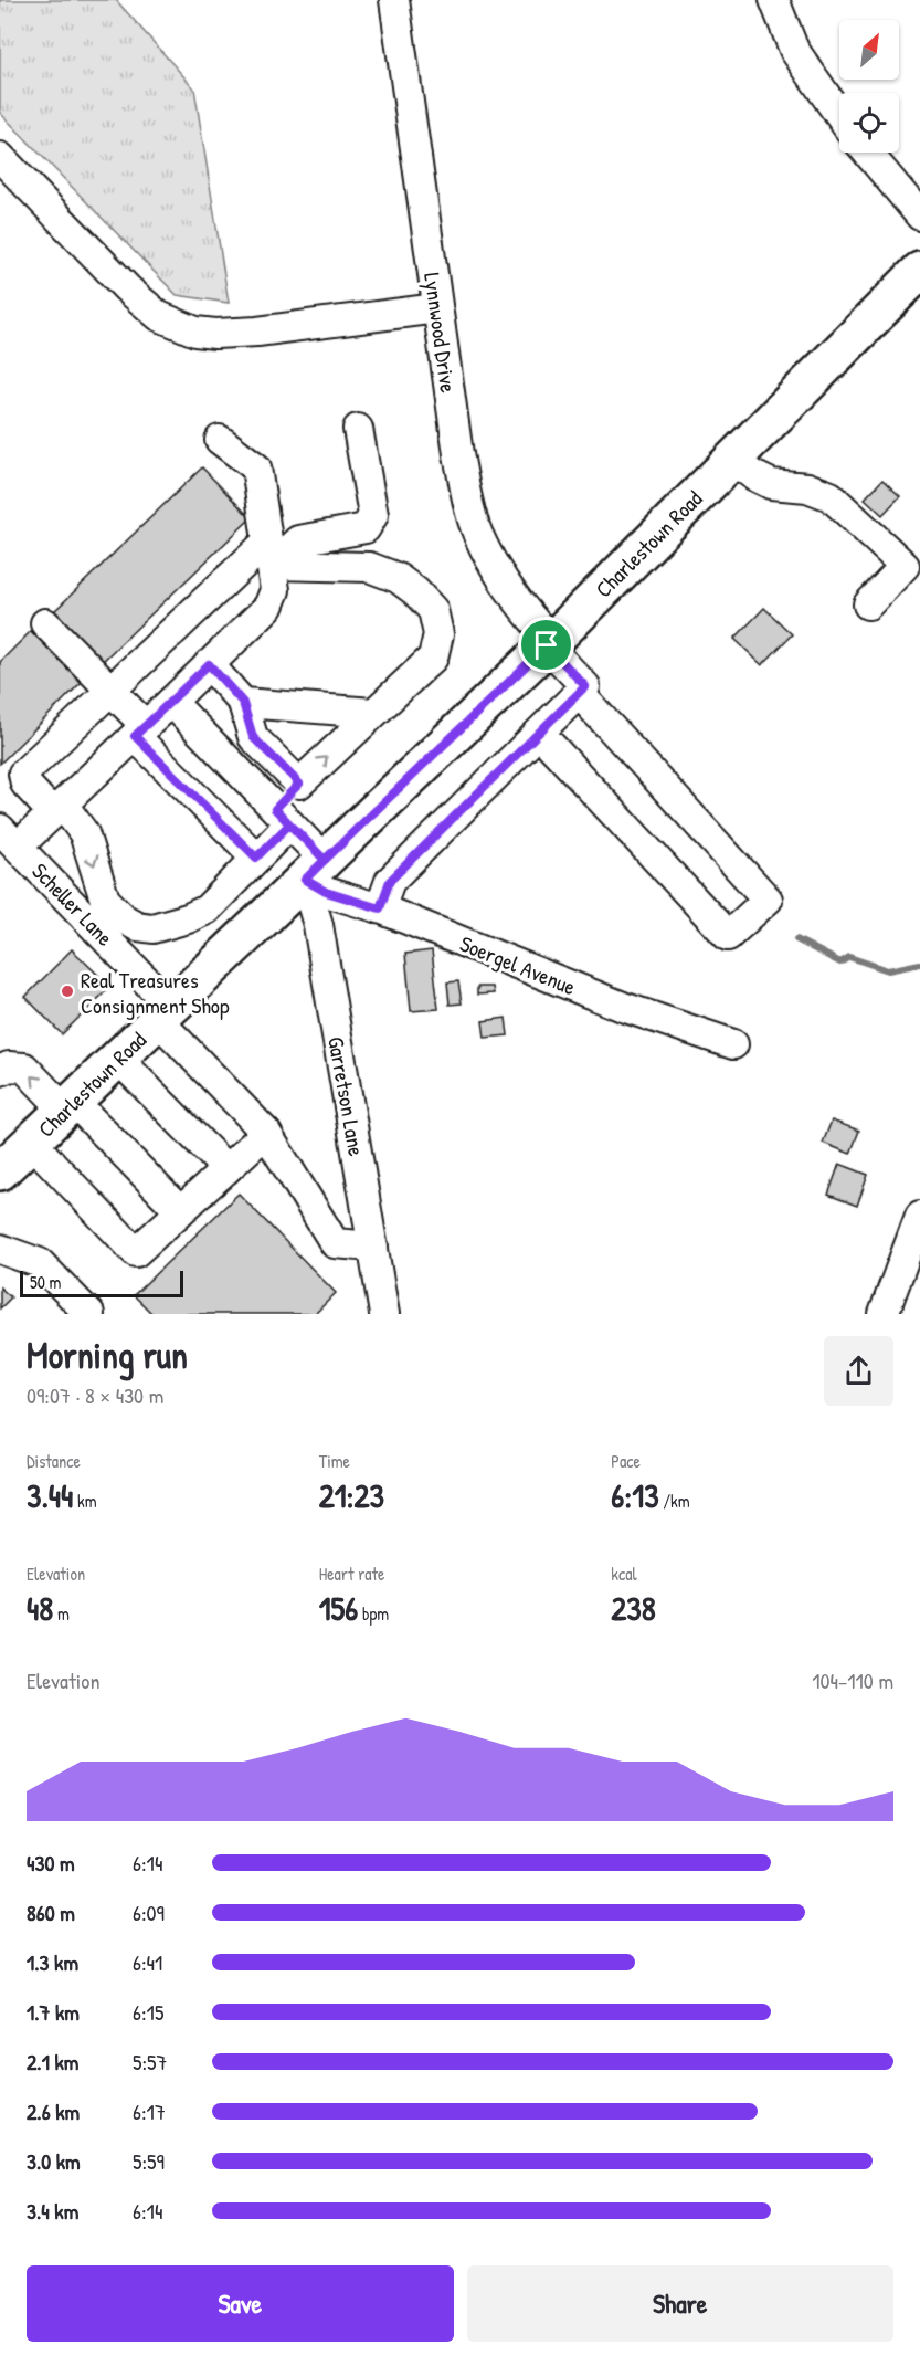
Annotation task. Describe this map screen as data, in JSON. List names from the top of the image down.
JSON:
{
  "streets": {
    "main road": ["Charlestown Road"],
    "street": [
      "Lynnwood Drive",
      "Scheller Lane",
      "Soergel Avenue",
      "Garretson Lane"
    ]
  },
  "crossings": [
    ["Lynnwood Drive", "Charlestown Road"],
    ["Charlestown Road", "Scheller Lane"],
    ["Charlestown Road", "Soergel Avenue"],
    ["Charlestown Road", "Garretson Lane"],
    ["Scheller Lane", "Garretson Lane"],
    ["Soergel Avenue", "Garretson Lane"]
  ],
  "places": ["Real Treasures Consignment Shop"],
  "scale_bar": "50 m",
  "north": "top right",
  "page": {
    "scale": "50 m",
    "heading": ["Morning run", "09:07 · 8 × 430 m"],
    "stats": [
      ["Distance", "3.44 km"],
      ["Time", "21:23"],
      ["Pace", "6:13 /km"],
      ["Elevation", "48 m"],
      ["Heart rate", "156 bpm"],
      ["kcal", "238"]
    ],
    "chart": ["Elevation", "104–110 m"],
    "list": [
      {
        "name": "430 m",
        "note": "6:14"
      },
      {
        "name": "860 m",
        "note": "6:09"
      },
      {
        "name": "1.3 km",
        "note": "6:41"
      },
      {
        "name": "1.7 km",
        "note": "6:15"
      },
      {
        "name": "2.1 km",
        "note": "5:57"
      },
      {
        "name": "2.6 km",
        "note": "6:17"
      },
      {
        "name": "3.0 km",
        "note": "5:59"
      },
      {
        "name": "3.4 km",
        "note": "6:14"
      }
    ],
    "buttons": ["Save", "Share"]
  }
}
